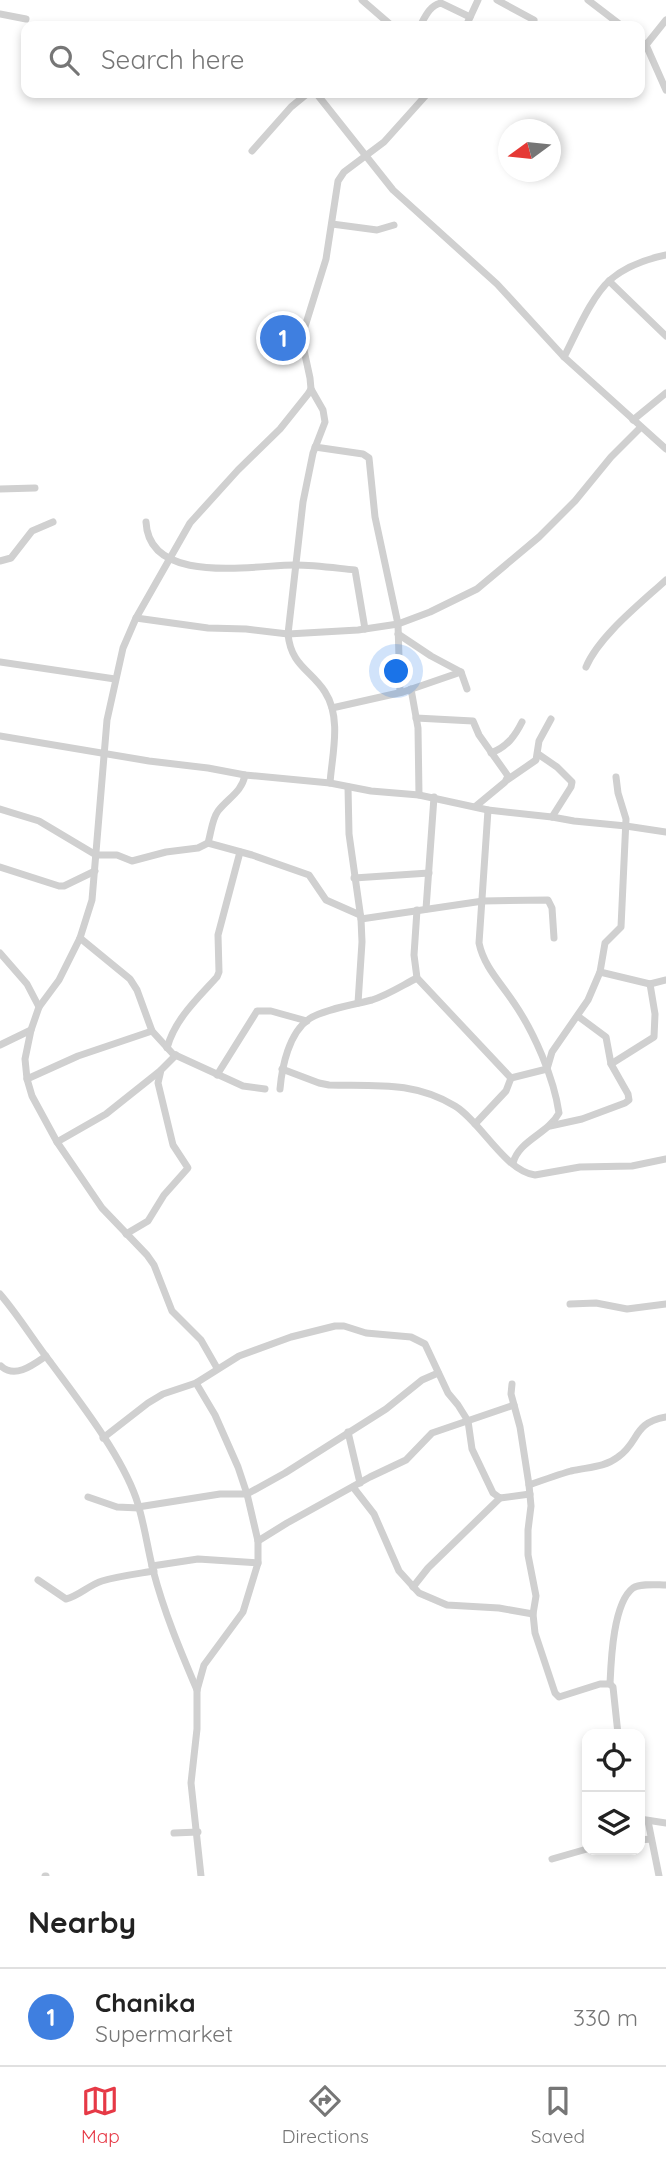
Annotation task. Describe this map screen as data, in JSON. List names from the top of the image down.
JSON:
{
  "north": "left",
  "page": {
    "search": "Search here",
    "pins": "1",
    "heading": "Nearby",
    "list": [
      {
        "mark": "1",
        "name": "Chanika",
        "note": "Supermarket",
        "value": "330 m"
      }
    ],
    "nav": ["Map", "Directions", "Saved"]
  }
}
